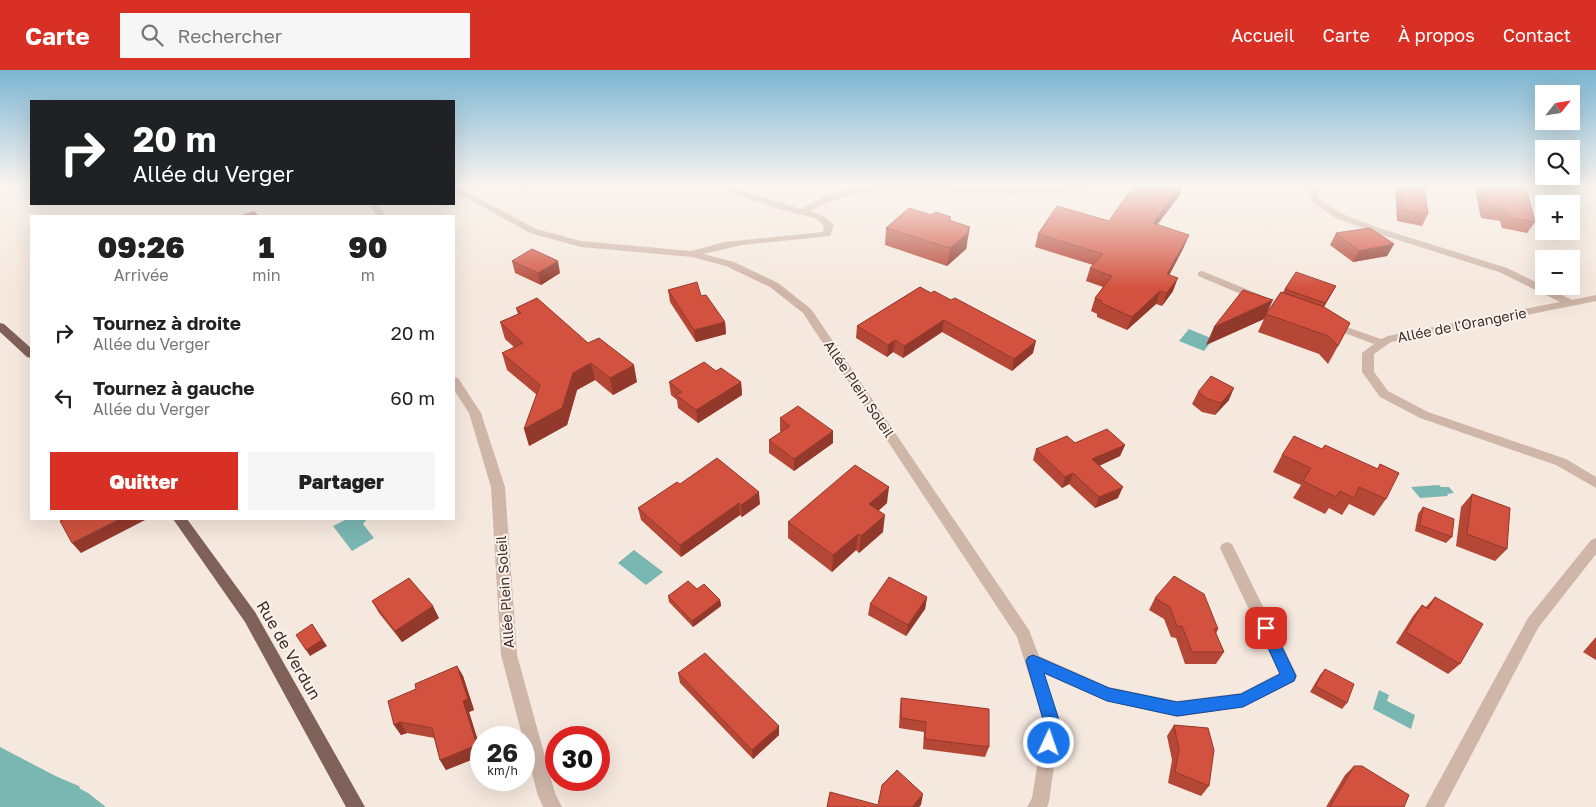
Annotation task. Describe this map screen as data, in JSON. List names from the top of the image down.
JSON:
{
  "streets": {
    "main road": ["Rue de Verdun"],
    "street": ["Allée de l'Orangerie", "Allée Plein Soleil"]
  },
  "north": "top right",
  "page": {
    "header": "Carte",
    "search": "Rechercher",
    "nav": [
      "Accueil",
      "Carte",
      "À propos",
      "Contact"
    ],
    "map_buttons": ["+", "−"],
    "turn": ["20 m", "Allée du Verger"],
    "eta": [
      "09:26",
      "Arrivée",
      "1",
      "min",
      "90",
      "m"
    ],
    "list": [
      {
        "name": "Tournez à droite",
        "note": "Allée du Verger",
        "value": "20 m"
      },
      {
        "name": "Tournez à gauche",
        "note": "Allée du Verger",
        "value": "60 m"
      }
    ],
    "buttons": ["Quitter", "Partager"],
    "speed": "26 km/h",
    "limit": "30"
  }
}
